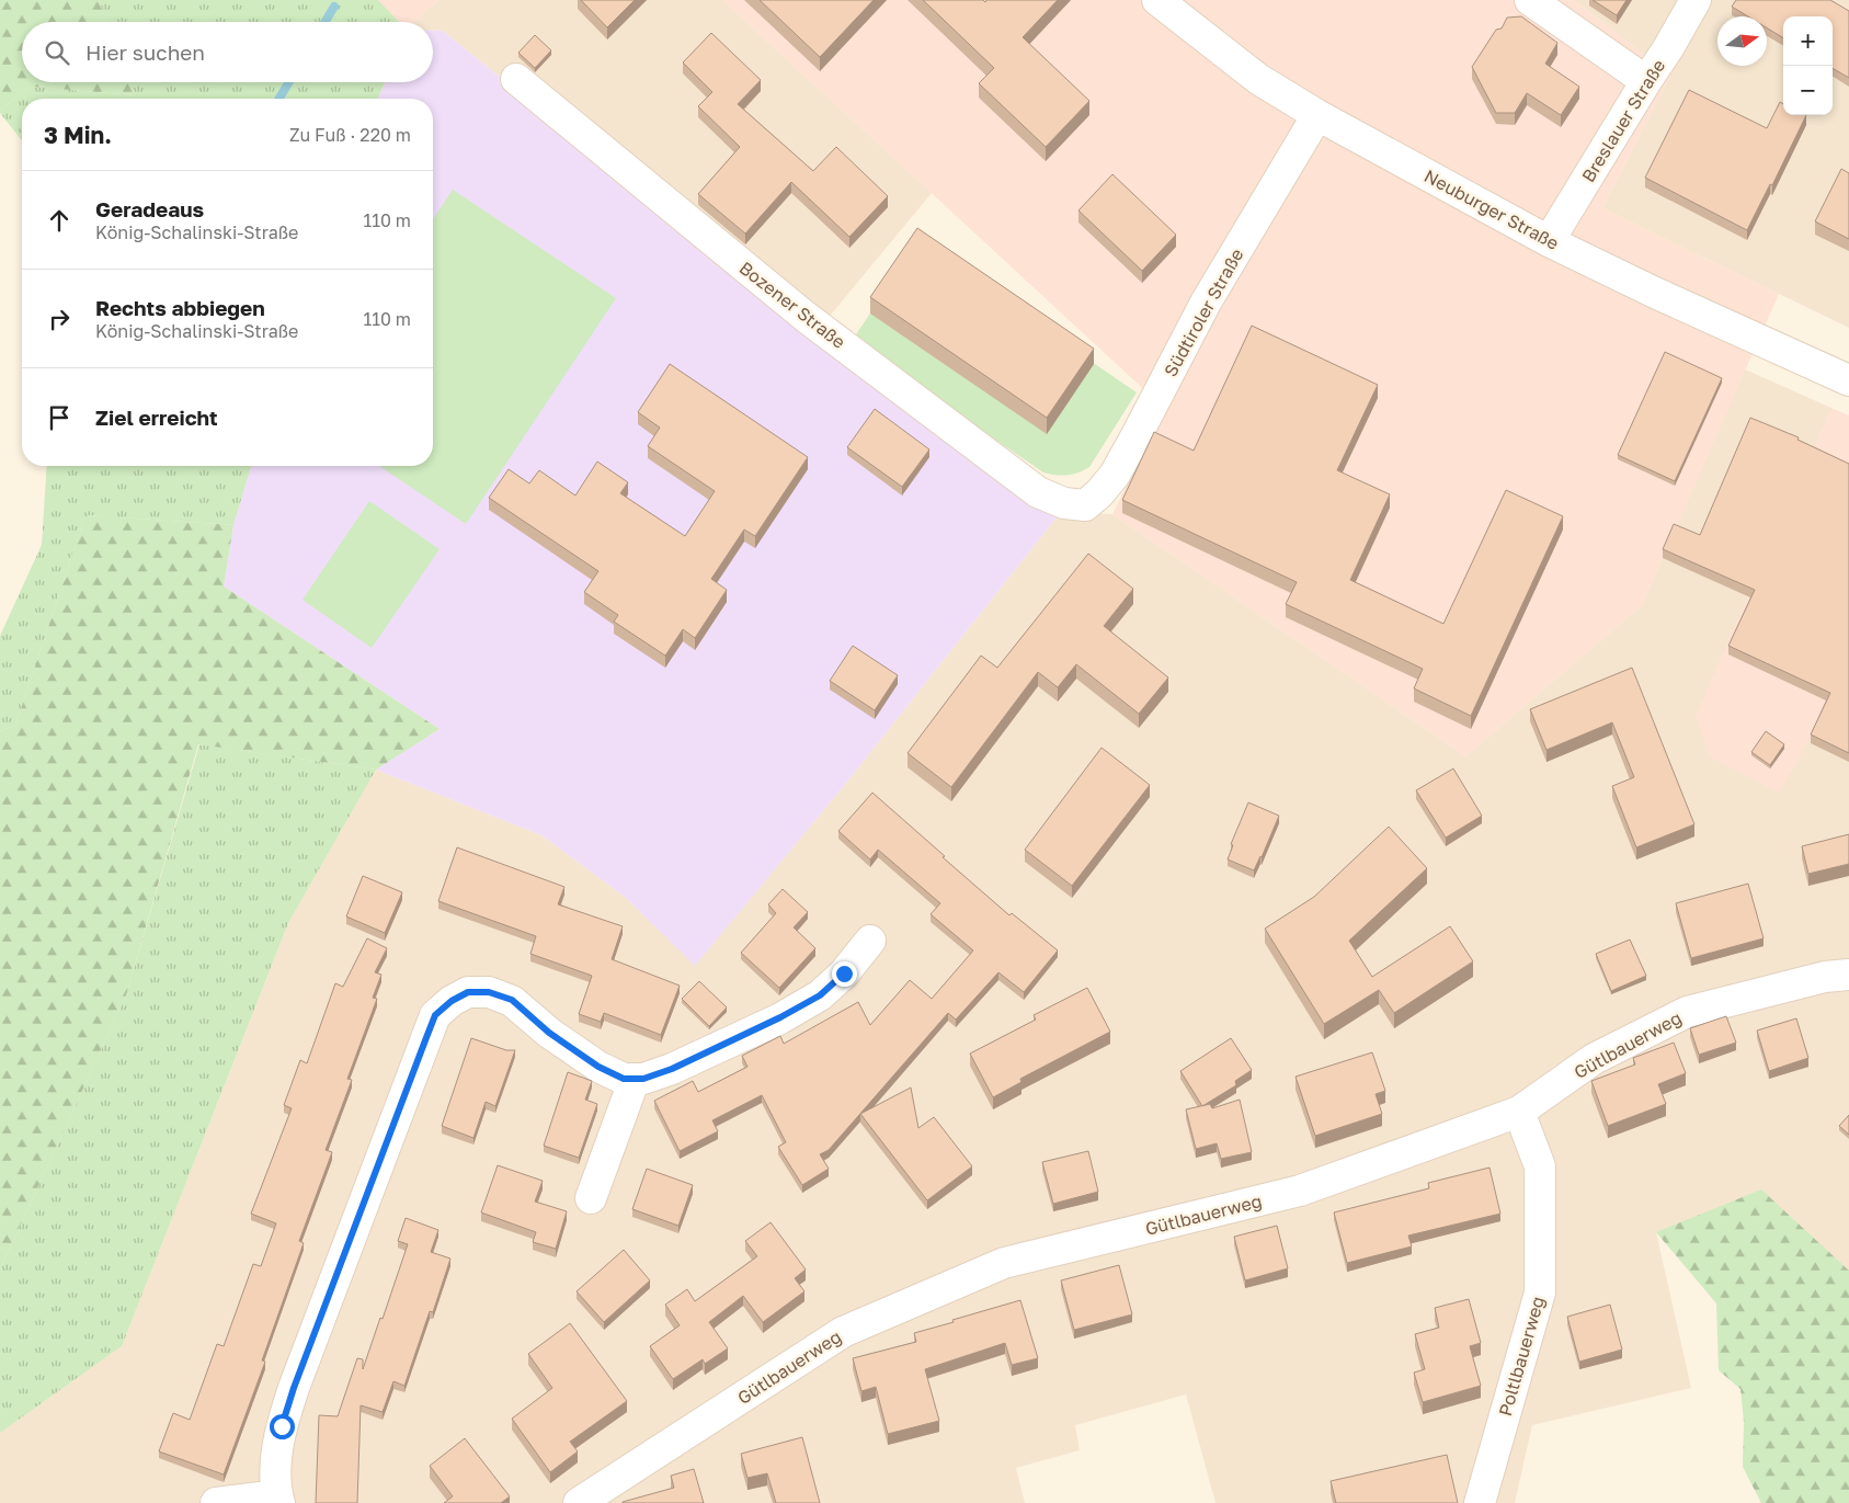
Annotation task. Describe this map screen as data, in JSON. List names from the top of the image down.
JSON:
{
  "streets": {
    "street": [
      "Breslauer Straße",
      "Neuburger Straße",
      "Bozener Straße",
      "Südtiroler Straße",
      "Gütlbauerweg",
      "Poltlbauerweg"
    ]
  },
  "crossings": [
    ["Breslauer Straße", "Neuburger Straße"],
    ["Neuburger Straße", "Südtiroler Straße"],
    ["Bozener Straße", "Südtiroler Straße"],
    ["Gütlbauerweg", "Poltlbauerweg"]
  ],
  "north": "right",
  "page": {
    "map_buttons": ["+", "−"],
    "search": "Hier suchen",
    "heading": ["3 Min.", "Zu Fuß · 220 m"],
    "list": [
      ["Geradeaus", "König-Schalinski-Straße", "110 m"],
      ["Rechts abbiegen", "König-Schalinski-Straße", "110 m"],
      "Ziel erreicht"
    ]
  }
}
